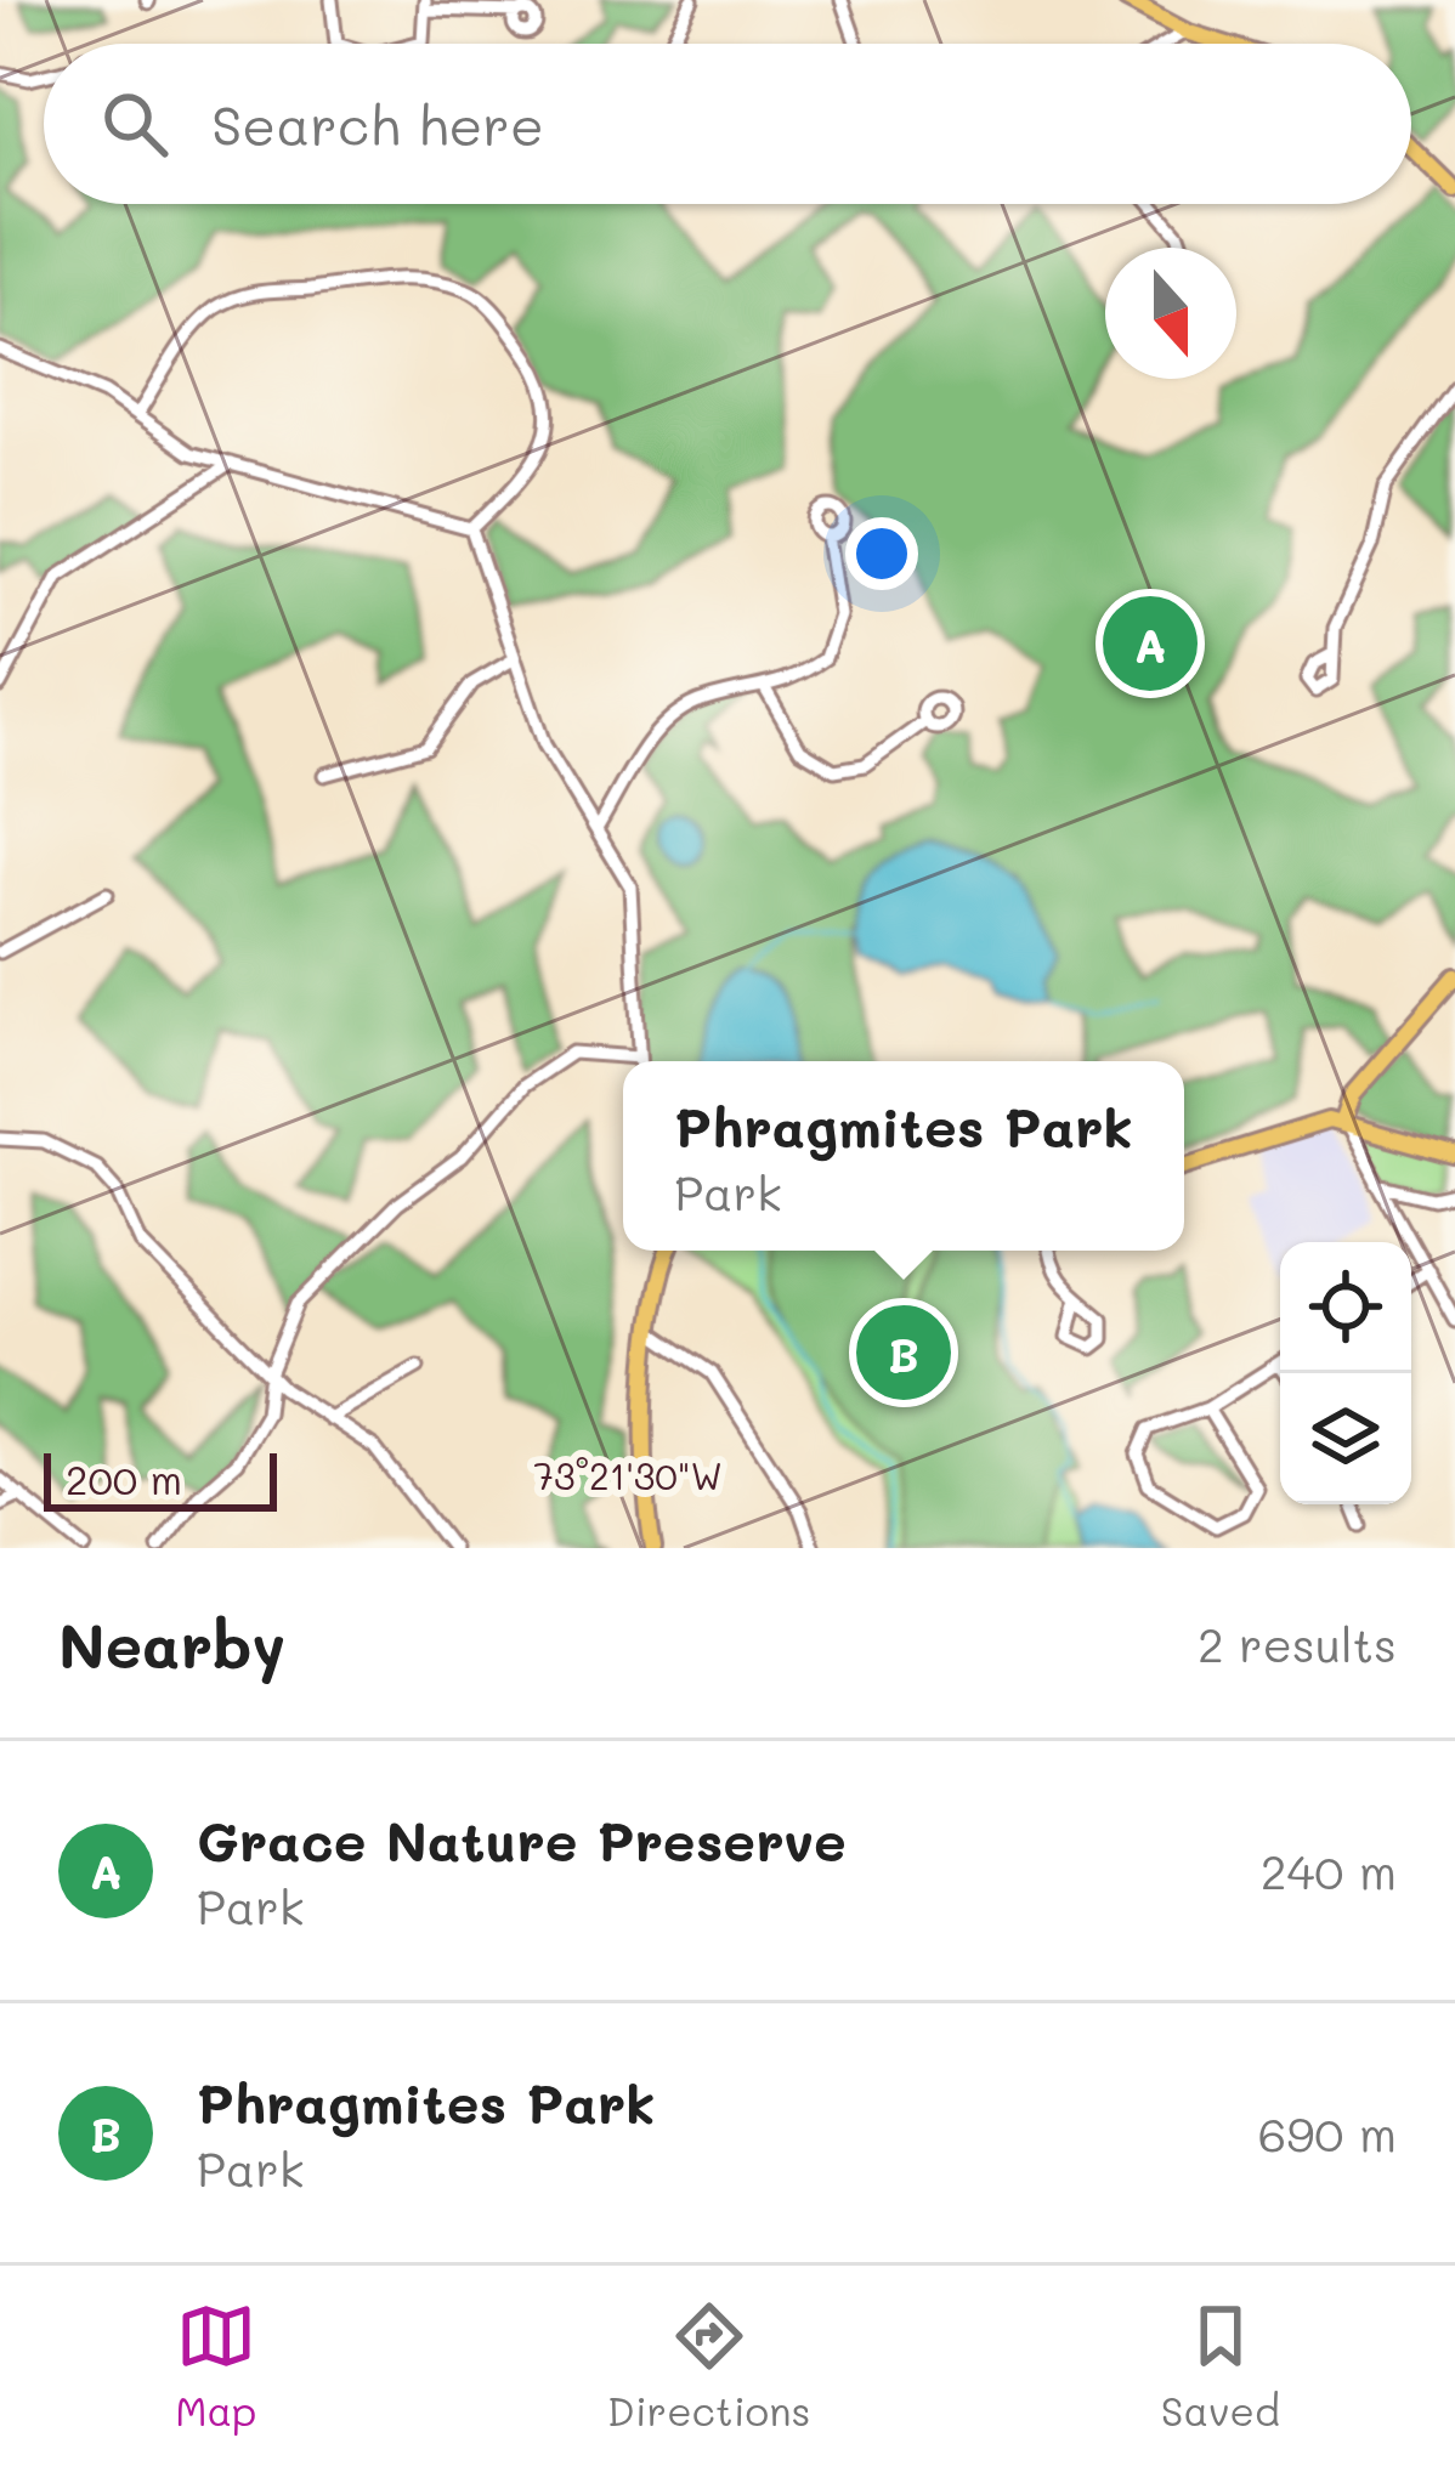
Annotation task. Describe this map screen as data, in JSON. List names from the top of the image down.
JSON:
{
  "scale_bar": "200 m",
  "north": "bottom",
  "page": {
    "search": "Search here",
    "pins": ["A", "B"],
    "popup": ["Phragmites Park", "Park"],
    "scale": "200 m",
    "heading": ["Nearby", "2 results"],
    "list": [
      {
        "mark": "A",
        "name": "Grace Nature Preserve",
        "note": "Park",
        "value": "240 m"
      },
      {
        "mark": "B",
        "name": "Phragmites Park",
        "note": "Park",
        "value": "690 m"
      }
    ],
    "nav": ["Map", "Directions", "Saved"]
  },
  "coordinates": ["73°21'30\"W"]
}
